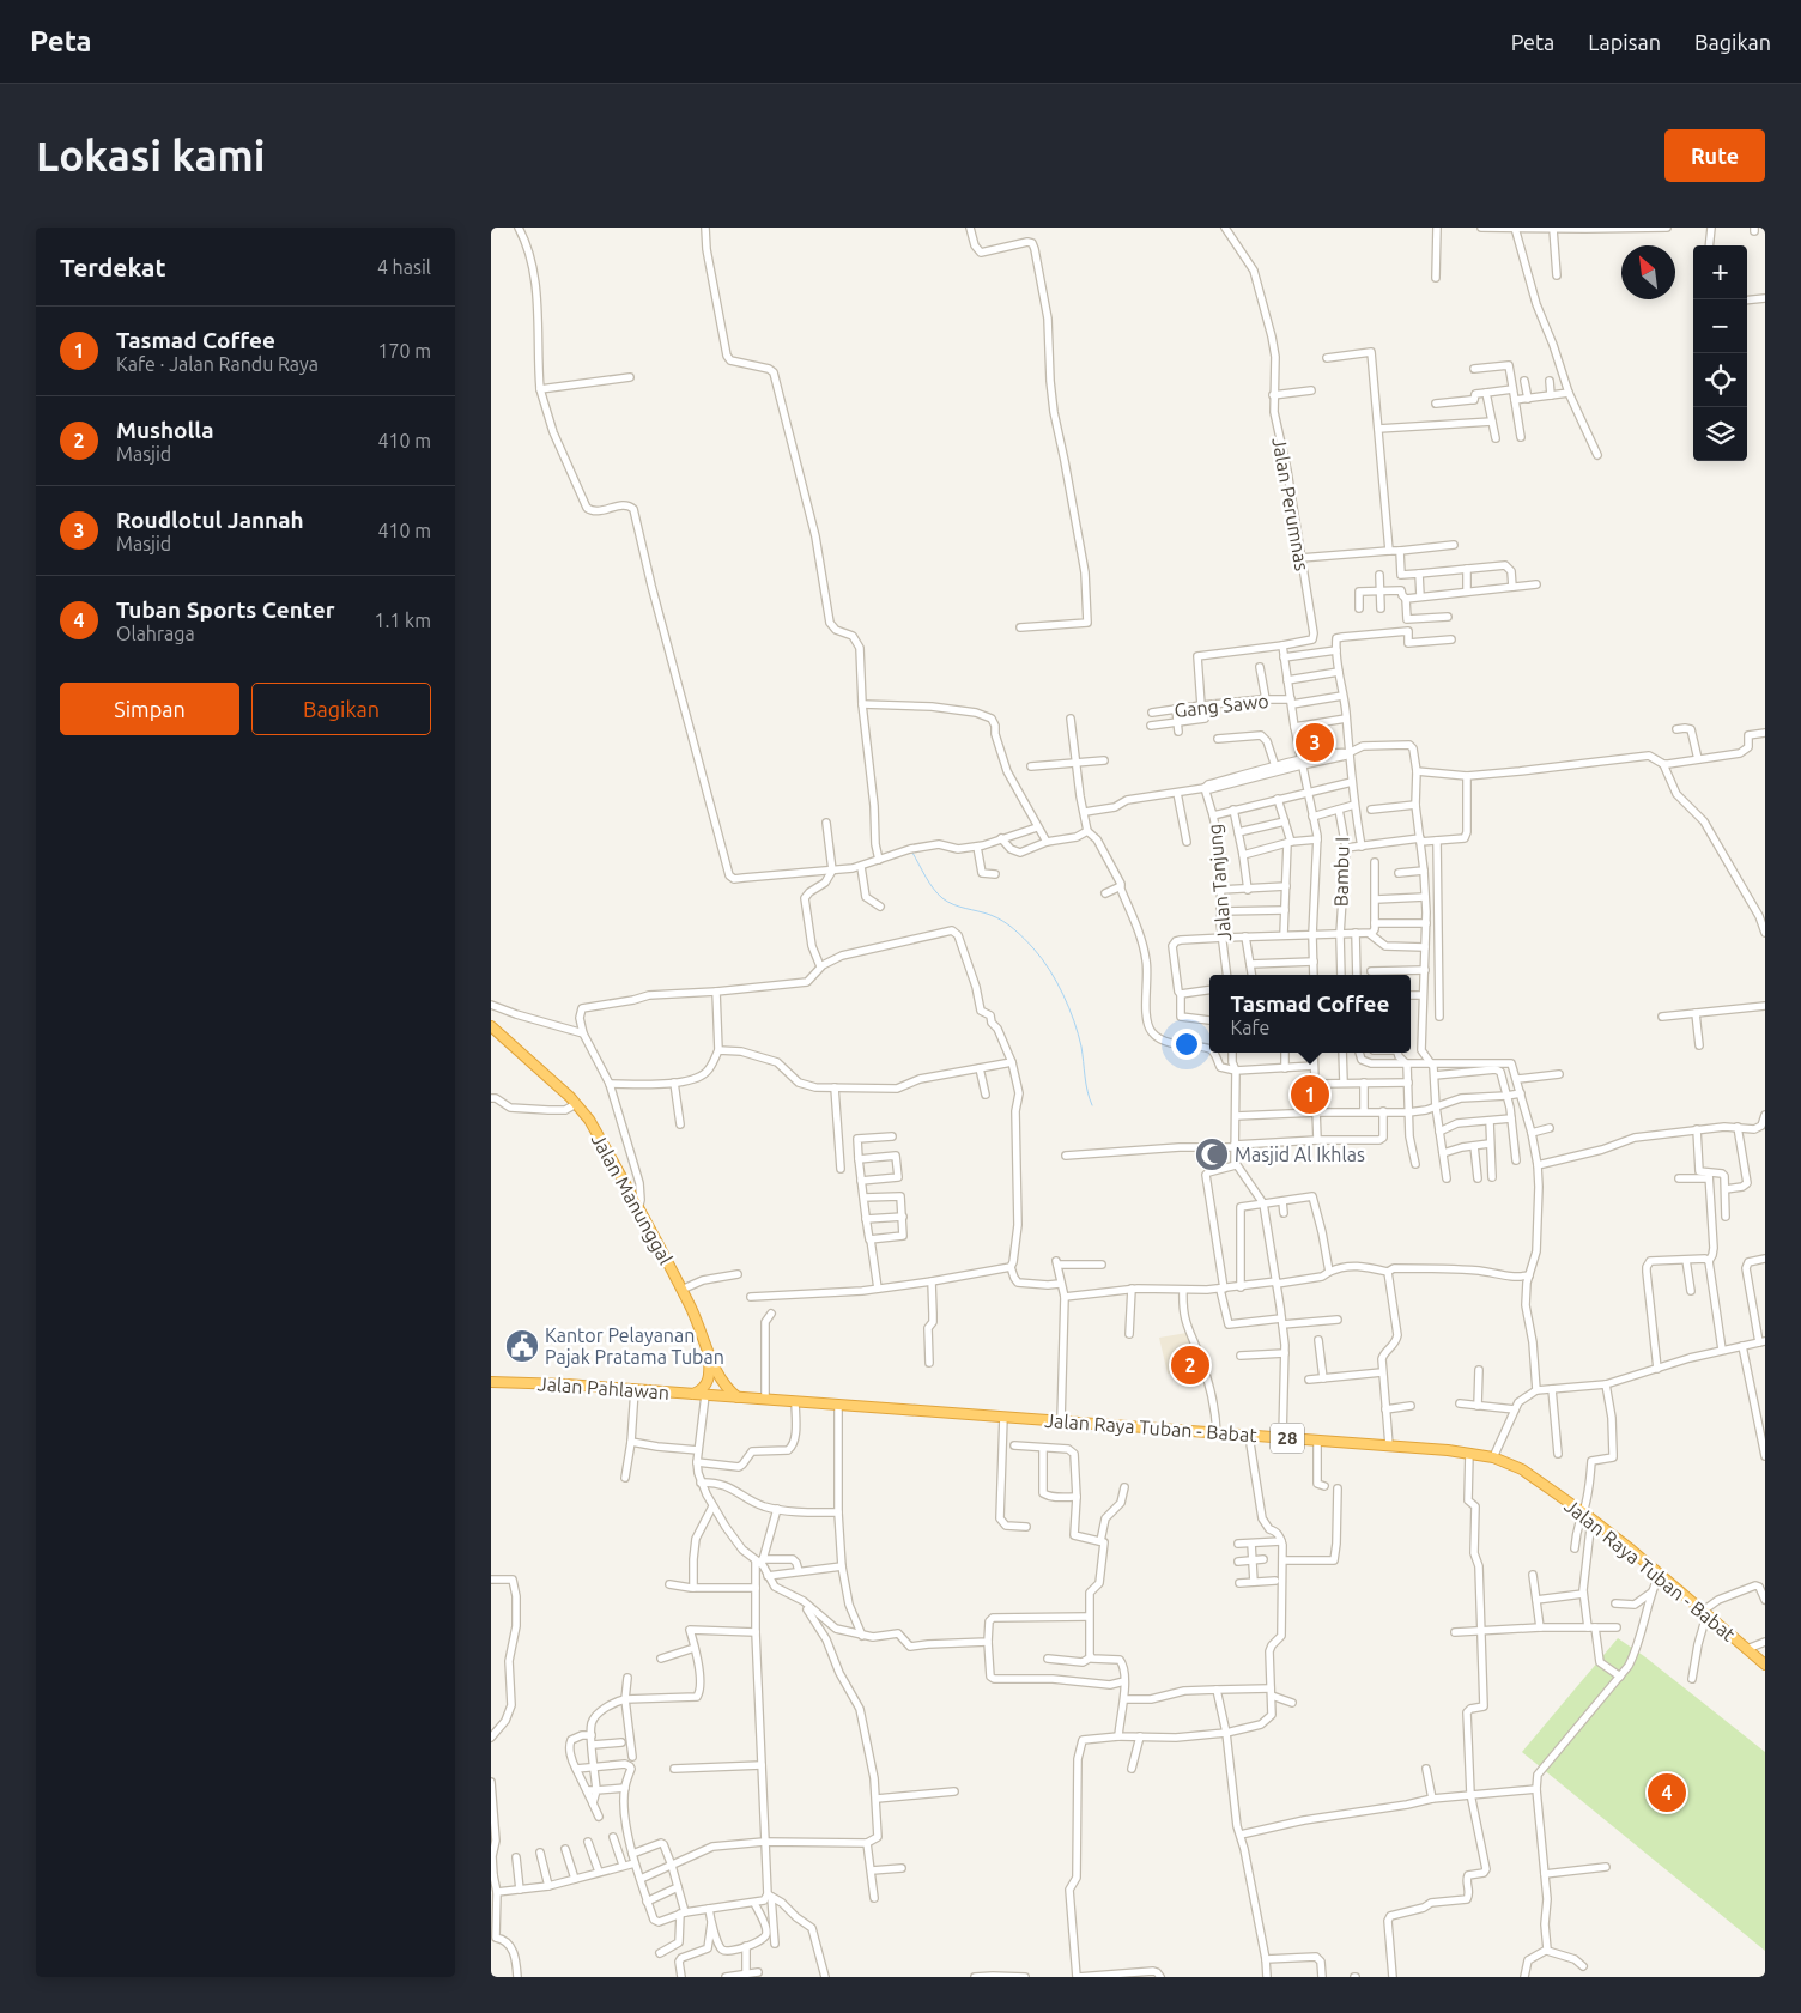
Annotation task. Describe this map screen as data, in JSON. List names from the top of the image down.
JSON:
{
  "streets": {
    "highway": [
      "Jalan Manunggal",
      "Jalan Pahlawan",
      "Jalan Raya Tuban - Babat",
      "28"
    ],
    "street": [
      "Jalan Perumnas",
      "Gang Sawo",
      "Bambu I",
      "Jalan Tanjung"
    ]
  },
  "crossings": [
    ["Jalan Manunggal", "Jalan Raya Tuban - Babat"],
    ["Jalan Pahlawan", "Jalan Raya Tuban - Babat"]
  ],
  "places": {
    "mosque": ["Masjid Al Ikhlas"],
    "public building": ["Kantor Pelayanan Pajak Pratama Tuban"]
  },
  "north": "top left",
  "page": {
    "header": "Peta",
    "nav": ["Peta", "Lapisan", "Bagikan"],
    "buttons": [
      "Rute",
      ["Simpan", "Bagikan"]
    ],
    "title": "Lokasi kami",
    "heading": ["Terdekat", "4 hasil"],
    "map_buttons": ["+", "−"],
    "list": [
      {
        "mark": "1",
        "name": "Tasmad Coffee",
        "note": "Kafe · Jalan Randu Raya",
        "value": "170 m"
      },
      {
        "mark": "2",
        "name": "Musholla",
        "note": "Masjid",
        "value": "410 m"
      },
      {
        "mark": "3",
        "name": "Roudlotul Jannah",
        "note": "Masjid",
        "value": "410 m"
      },
      {
        "mark": "4",
        "name": "Tuban Sports Center",
        "note": "Olahraga",
        "value": "1.1 km"
      }
    ],
    "pins": [
      "3",
      "1",
      "2",
      "4"
    ],
    "popup": ["Tasmad Coffee", "Kafe"]
  }
}
